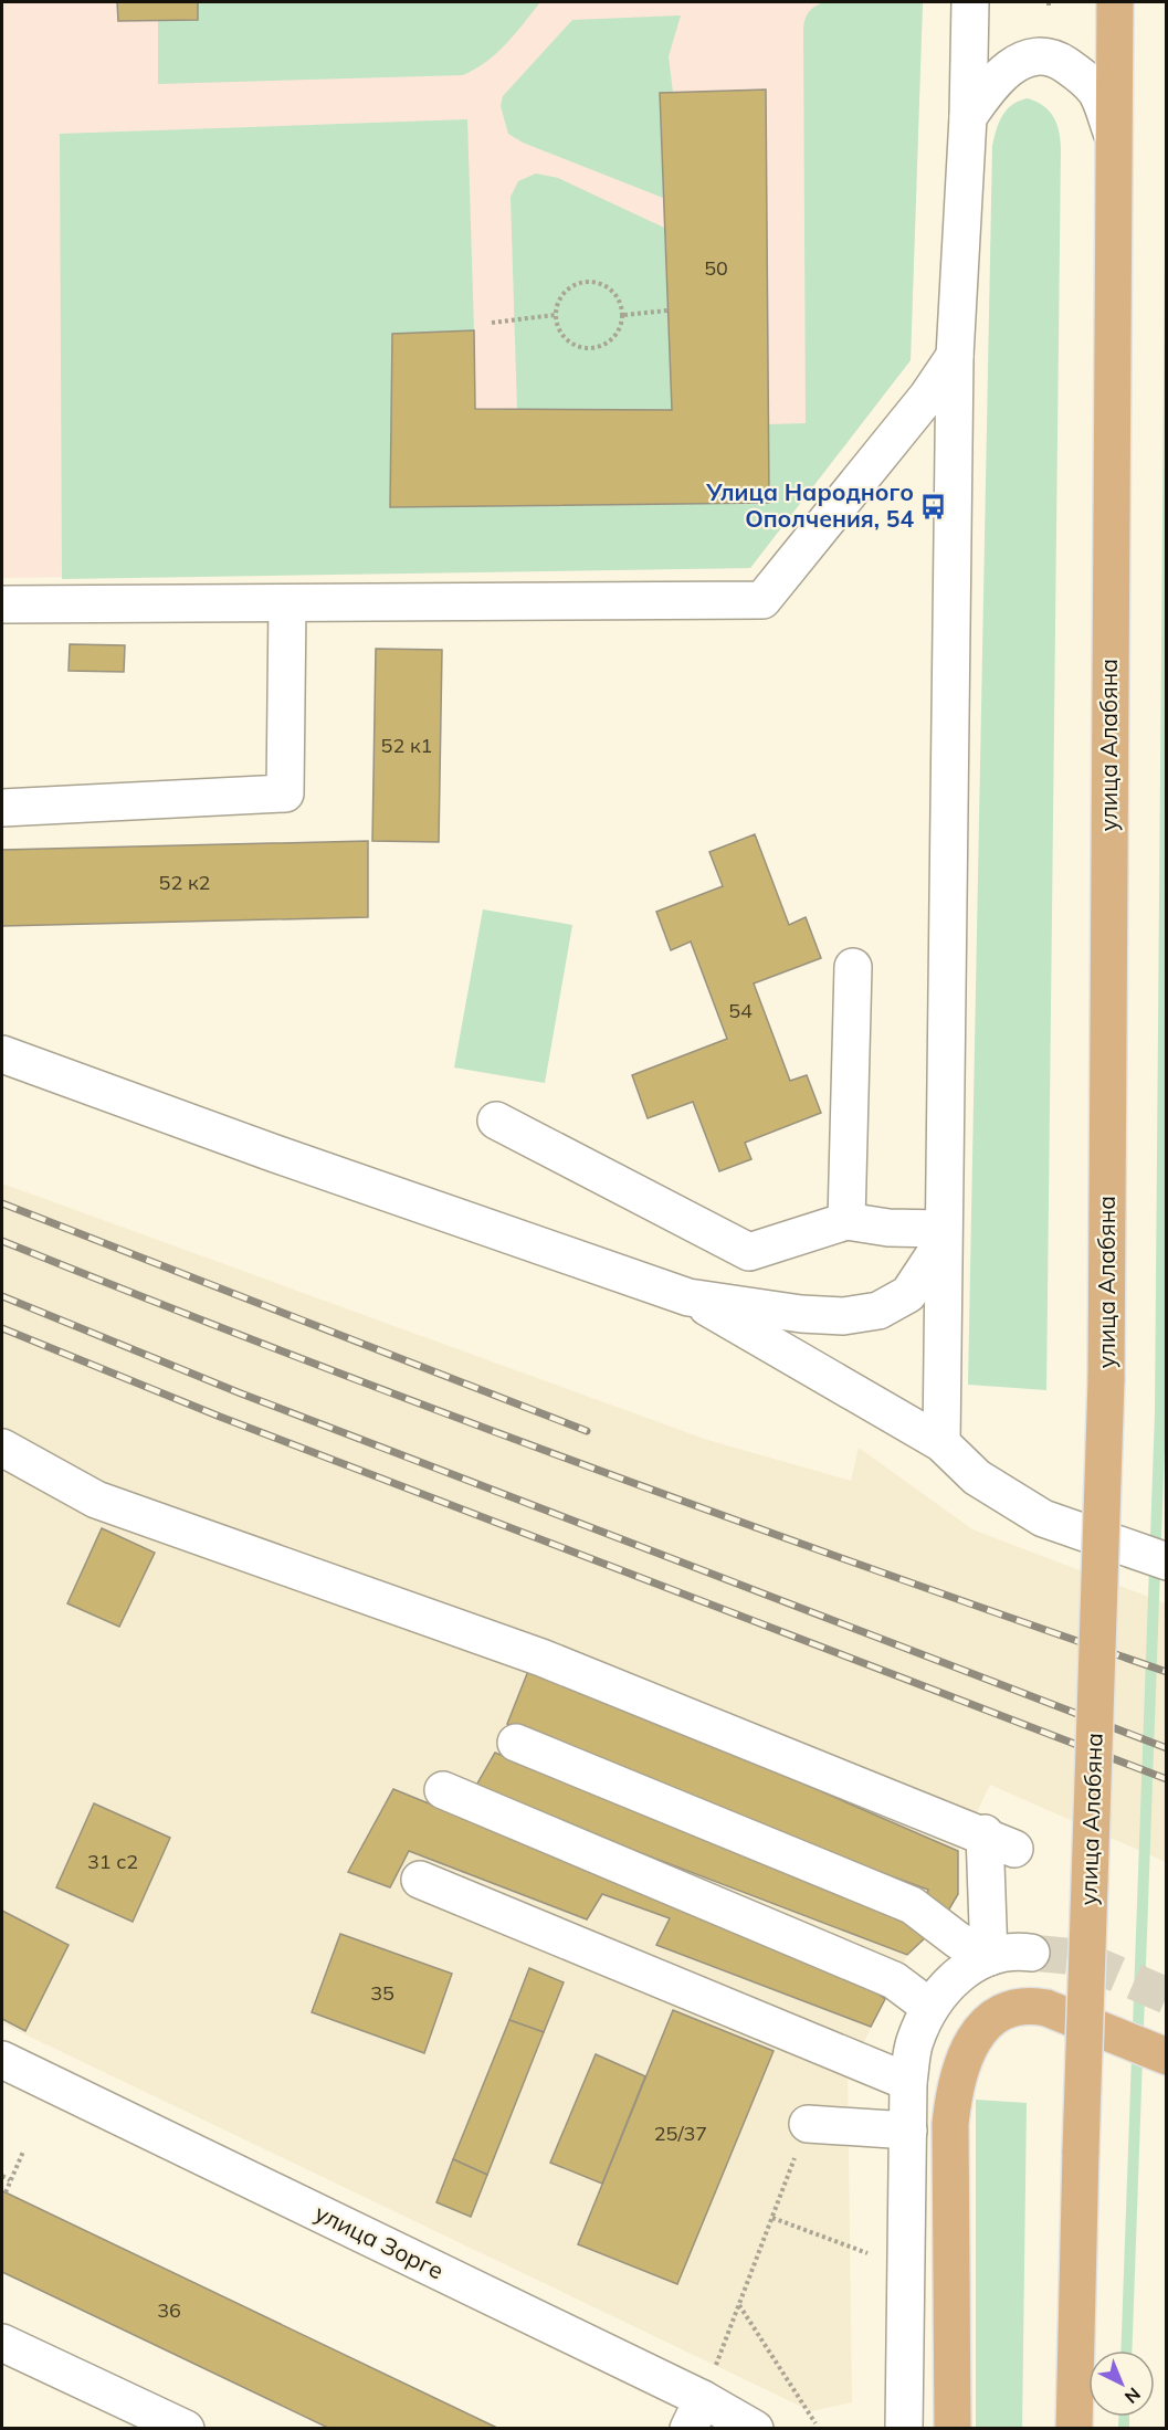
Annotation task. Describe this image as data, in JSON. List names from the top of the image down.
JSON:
{
  "streets": {
    "main road": ["улица Алабяна"],
    "street": ["улица Зорге"]
  },
  "places": {
    "bus stop": ["Улица Народного Ополчения, 54"]
  },
  "house_numbers": [
    "50",
    "52 к1",
    "52 к2",
    "54",
    "31 с2",
    "35",
    "25/37",
    "36"
  ],
  "north": "bottom right"
}
